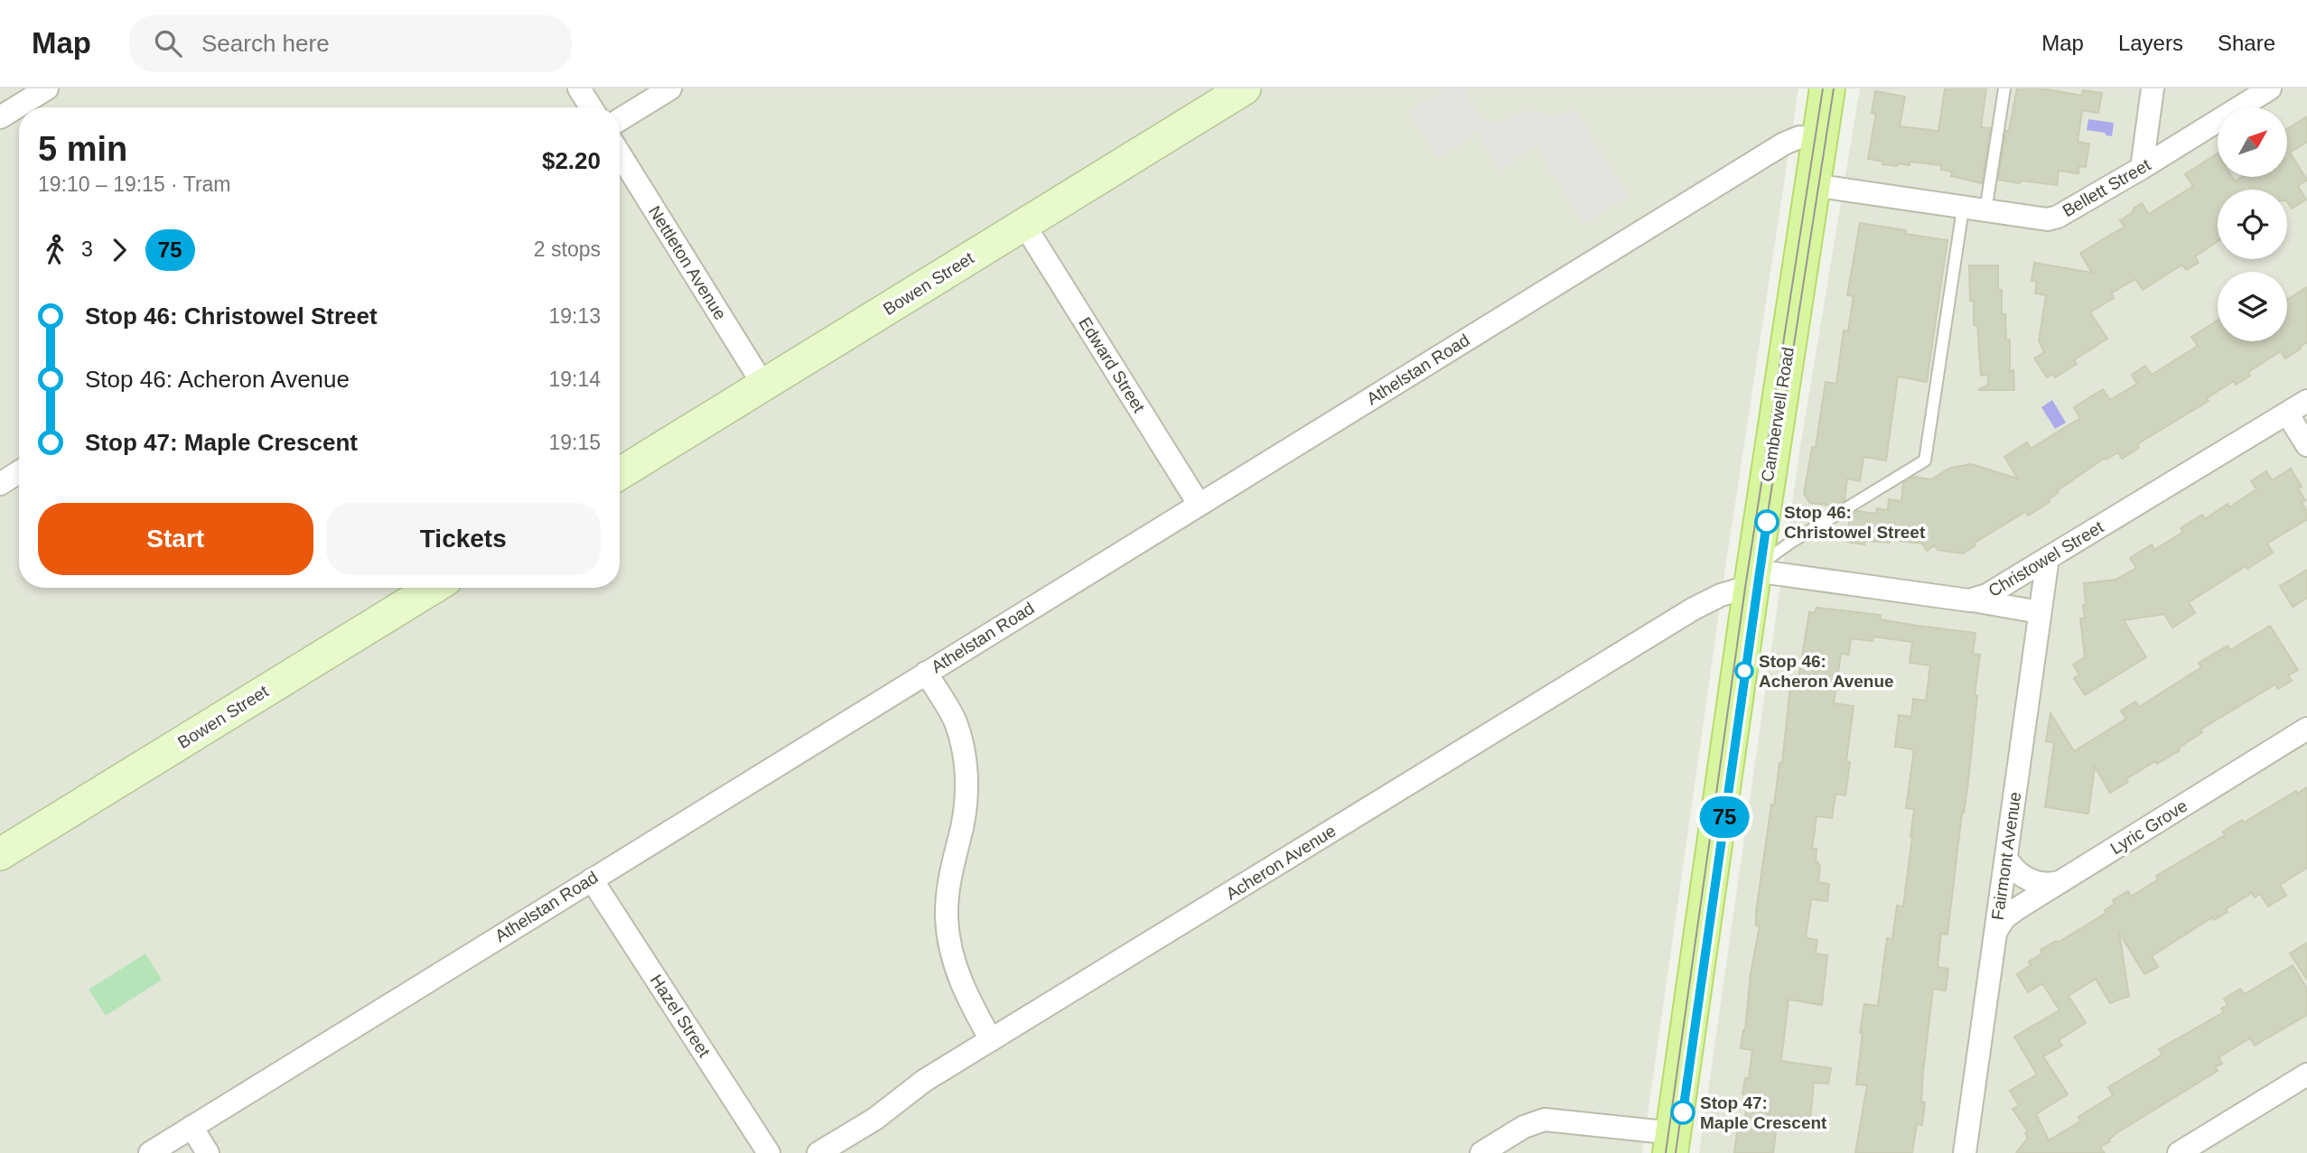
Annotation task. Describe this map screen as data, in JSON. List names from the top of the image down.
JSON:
{
  "streets": {
    "main road": ["Camberwell Road"],
    "street": [
      "Bellett Street",
      "Nettleton Avenue",
      "Bowen Street",
      "Edward Street",
      "Athelstan Road",
      "Christowel Street",
      "Lyric Grove",
      "Fairmont Avenue",
      "Acheron Avenue",
      "Hazel Street"
    ]
  },
  "crossings": [
    ["Bellett Street", "Camberwell Road"],
    ["Nettleton Avenue", "Bowen Street"],
    ["Bowen Street", "Edward Street"],
    ["Edward Street", "Athelstan Road"],
    ["Athelstan Road", "Camberwell Road"],
    ["Athelstan Road", "Hazel Street"],
    ["Camberwell Road", "Christowel Street"],
    ["Camberwell Road", "Acheron Avenue"],
    ["Christowel Street", "Fairmont Avenue"],
    ["Christowel Street", "Acheron Avenue"],
    ["Lyric Grove", "Fairmont Avenue"]
  ],
  "places": ["Stop 46: Christowel Street", "Stop 46: Acheron Avenue", "Stop 47: Maple Crescent"],
  "lines": ["tram line 75"],
  "north": "top right",
  "page": {
    "header": "Map",
    "search": "Search here",
    "nav": ["Map", "Layers", "Share"],
    "on_map": "75",
    "heading": ["5 min", "19:10 – 19:15 · Tram", "$2.20"],
    "legs": ["3", "75", "2 stops"],
    "list": [
      {
        "name": "Stop 46: Christowel Street",
        "value": "19:13"
      },
      {
        "name": "Stop 46: Acheron Avenue",
        "value": "19:14"
      },
      {
        "name": "Stop 47: Maple Crescent",
        "value": "19:15"
      }
    ],
    "buttons": ["Start", "Tickets"]
  }
}
